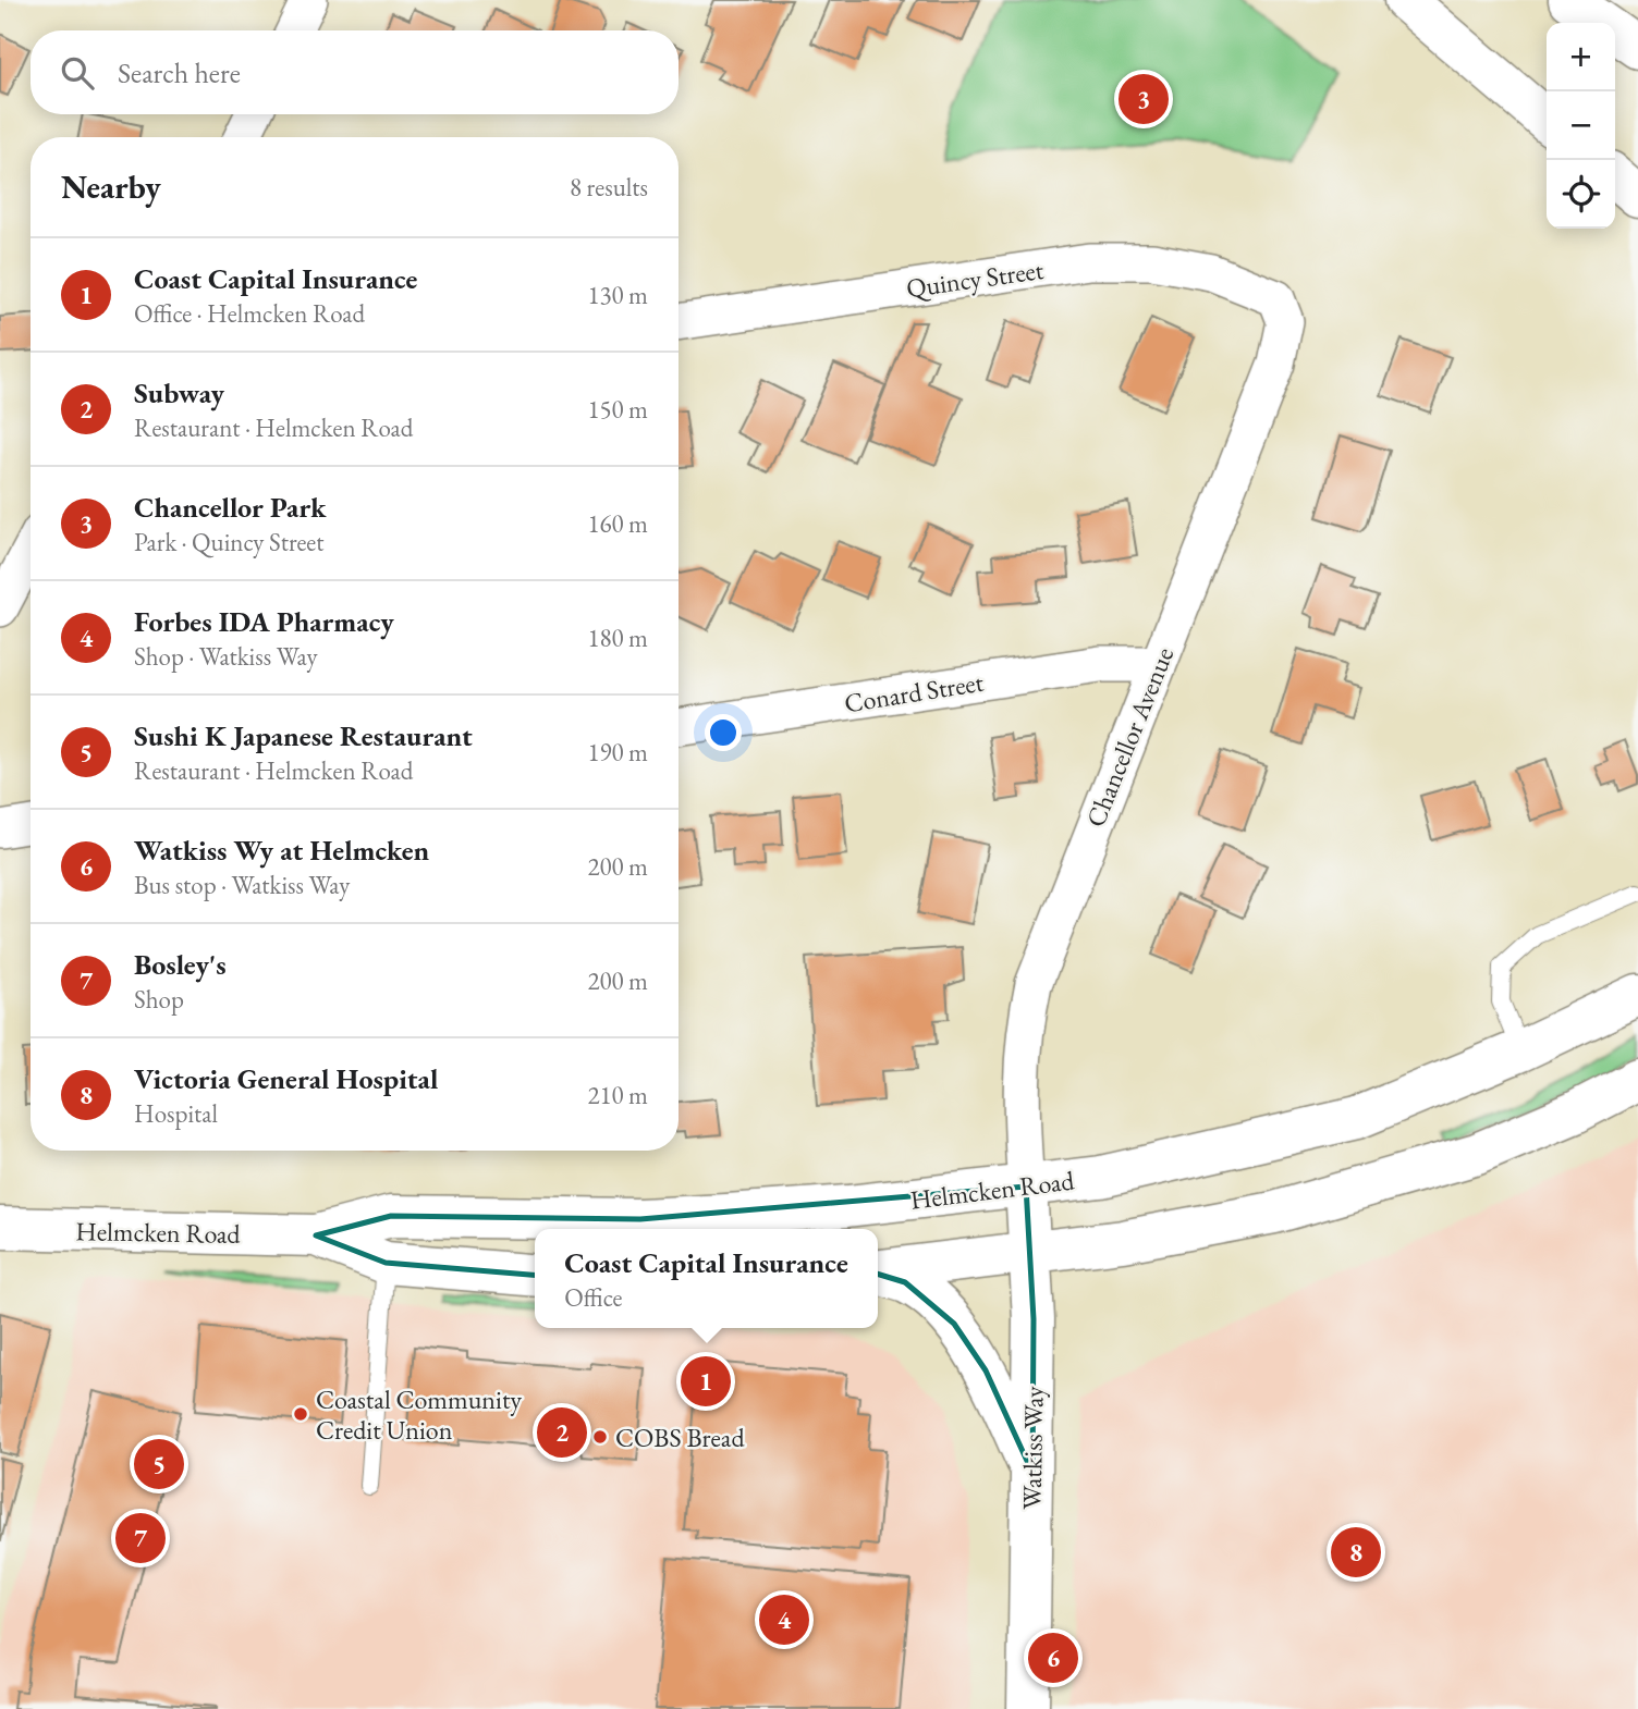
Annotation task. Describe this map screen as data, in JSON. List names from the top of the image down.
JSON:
{
  "streets": {
    "main road": ["Helmcken Road", "Watkiss Way"],
    "street": ["Quincy Street", "Conard Street", "Chancellor Avenue"]
  },
  "crossings": [
    ["Quincy Street", "Chancellor Avenue"],
    ["Conard Street", "Chancellor Avenue"],
    ["Chancellor Avenue", "Helmcken Road"],
    ["Chancellor Avenue", "Watkiss Way"],
    ["Helmcken Road", "Watkiss Way"]
  ],
  "places": ["Coastal Community Credit Union", "COBS Bread"],
  "page": {
    "map_buttons": ["+", "−"],
    "search": "Search here",
    "pins": [
      "3",
      "1",
      "2",
      "5",
      "7",
      "8",
      "4",
      "6"
    ],
    "heading": ["Nearby", "8 results"],
    "list": [
      {
        "mark": "1",
        "name": "Coast Capital Insurance",
        "note": "Office · Helmcken Road",
        "value": "130 m"
      },
      {
        "mark": "2",
        "name": "Subway",
        "note": "Restaurant · Helmcken Road",
        "value": "150 m"
      },
      {
        "mark": "3",
        "name": "Chancellor Park",
        "note": "Park · Quincy Street",
        "value": "160 m"
      },
      {
        "mark": "4",
        "name": "Forbes IDA Pharmacy",
        "note": "Shop · Watkiss Way",
        "value": "180 m"
      },
      {
        "mark": "5",
        "name": "Sushi K Japanese Restaurant",
        "note": "Restaurant · Helmcken Road",
        "value": "190 m"
      },
      {
        "mark": "6",
        "name": "Watkiss Wy at Helmcken",
        "note": "Bus stop · Watkiss Way",
        "value": "200 m"
      },
      {
        "mark": "7",
        "name": "Bosley's",
        "note": "Shop",
        "value": "200 m"
      },
      {
        "mark": "8",
        "name": "Victoria General Hospital",
        "note": "Hospital",
        "value": "210 m"
      }
    ],
    "popup": ["Coast Capital Insurance", "Office"]
  }
}
